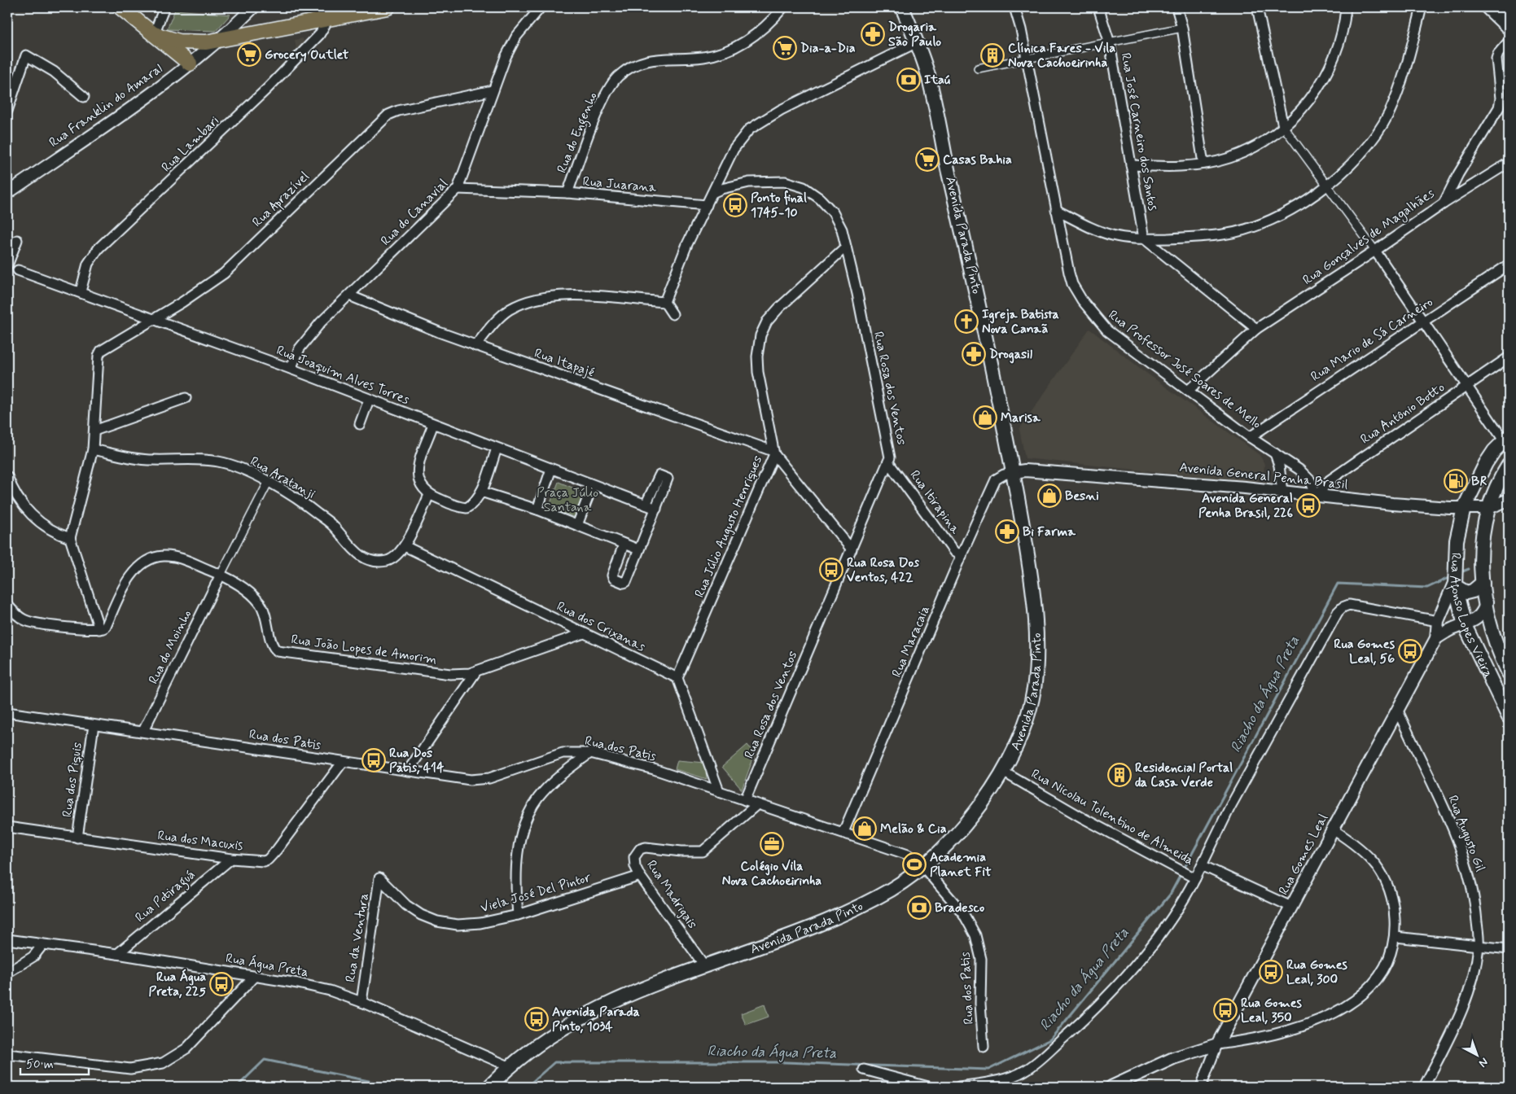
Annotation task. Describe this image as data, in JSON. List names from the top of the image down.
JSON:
{
  "streets": {
    "main road": ["Avenida Parada Pinto", "Rua Afonso Lopes Vieira"],
    "street": [
      "Rua Franklin do Amaral",
      "Rua José Carneiro dos Santos",
      "Rua do Engenho",
      "Rua Lambari",
      "Rua Juarana",
      "Rua Aprazível",
      "Rua do Canavial",
      "Rua Gonçalves de Magalhães",
      "Rua Mario de Sá Carneiro",
      "Rua Itapajé",
      "Rua Professor José Soares de Mello",
      "Rua Joaquim Alves Torres",
      "Rua Rosa dos Ventos",
      "Rua Antônio Botto",
      "Avenida General Penha Brasil",
      "Rua Aratanji",
      "Rua Itirapina",
      "Rua Júlio Augusto Henriques",
      "Rua dos Crixanas",
      "Rua Maracaia",
      "Rua do Moinho",
      "Rua João Lopes de Amorim",
      "Rua dos Patis",
      "Rua dos Piquis",
      "Rua Nicolau Tolentino de Almeida",
      "Rua Augusto Gil",
      "Rua dos Macuxis",
      "Rua Gomes Leal",
      "Viela José Del Pintor",
      "Rua Madrigais",
      "Rua Potiraguá",
      "Rua da Ventura",
      "Rua Água Preta"
    ]
  },
  "crossings": [
    ["Rua do Engenho", "Rua Juarana"],
    ["Rua Lambari", "Rua Joaquim Alves Torres"],
    ["Rua Juarana", "Rua do Canavial"],
    ["Rua Aprazível", "Rua do Canavial"],
    ["Rua Aprazível", "Rua Joaquim Alves Torres"],
    ["Rua do Canavial", "Rua Itapajé"],
    ["Rua do Canavial", "Rua Joaquim Alves Torres"],
    ["Avenida Parada Pinto", "Avenida General Penha Brasil"],
    ["Avenida Parada Pinto", "Rua Maracaia"],
    ["Avenida Parada Pinto", "Rua dos Patis"],
    ["Avenida Parada Pinto", "Rua Nicolau Tolentino de Almeida"],
    ["Avenida Parada Pinto", "Rua Madrigais"],
    ["Avenida Parada Pinto", "Rua Água Preta"],
    ["Rua Gonçalves de Magalhães", "Rua Professor José Soares de Mello"],
    ["Rua Mario de Sá Carneiro", "Rua Professor José Soares de Mello"],
    ["Rua Itapajé", "Rua Júlio Augusto Henriques"],
    ["Rua Professor José Soares de Mello", "Rua Antônio Botto"],
    ["Rua Professor José Soares de Mello", "Avenida General Penha Brasil"],
    ["Rua Rosa dos Ventos", "Rua Itirapina"],
    ["Rua Rosa dos Ventos", "Rua Júlio Augusto Henriques"],
    ["Rua Rosa dos Ventos", "Rua dos Patis"],
    ["Rua Antônio Botto", "Avenida General Penha Brasil"],
    ["Avenida General Penha Brasil", "Rua Afonso Lopes Vieira"],
    ["Avenida General Penha Brasil", "Rua Maracaia"],
    ["Rua Aratanji", "Rua dos Crixanas"],
    ["Rua Itirapina", "Rua Maracaia"],
    ["Rua Júlio Augusto Henriques", "Rua dos Crixanas"],
    ["Rua Afonso Lopes Vieira", "Rua Gomes Leal"],
    ["Rua dos Crixanas", "Rua João Lopes de Amorim"],
    ["Rua Maracaia", "Rua dos Patis"],
    ["Rua do Moinho", "Rua João Lopes de Amorim"],
    ["Rua do Moinho", "Rua dos Patis"],
    ["Rua dos Patis", "Rua dos Piquis"],
    ["Rua dos Patis", "Rua dos Macuxis"],
    ["Rua dos Patis", "Rua Madrigais"],
    ["Rua dos Piquis", "Rua dos Macuxis"],
    ["Rua Nicolau Tolentino de Almeida", "Rua Gomes Leal"],
    ["Rua Augusto Gil", "Rua Gomes Leal"],
    ["Rua dos Macuxis", "Rua Potiraguá"],
    ["Viela José Del Pintor", "Rua Madrigais"],
    ["Viela José Del Pintor", "Rua da Ventura"],
    ["Rua Potiraguá", "Rua Água Preta"],
    ["Rua da Ventura", "Rua Água Preta"]
  ],
  "water": ["Riacho da Água Preta"],
  "parks": ["Praça Júlio Santana"],
  "places": {
    "pharmacy": ["Drogaria São Paulo", "Drogasil", "Bi Farma"],
    "supermarket": ["Dia-a-Dia", "Grocery Outlet", "Casas Bahia"],
    "building": ["Clínica Fares - Vila Nova Cachoeirinha", "Residencial Portal da Casa Verde"],
    "bank": ["Itaú", "Bradesco"],
    "bus stop": [
      "Ponto final 1745-10",
      "Avenida General Penha Brasil, 226",
      "Rua Rosa Dos Ventos, 422",
      "Rua Gomes Leal, 56",
      "Rua Dos Patis, 414",
      "Rua Gomes Leal, 300",
      "Rua Água Preta, 225",
      "Rua Gomes Leal, 350",
      "Avenida Parada Pinto, 1034"
    ],
    "church": ["Igreja Batista Nova Canaã"],
    "shop": ["Marisa", "Besni", "Melão & Cia"],
    "fuel station": ["BR"],
    "office": ["Colégio Vila Nova Cachoeirinha"],
    "sports": ["Academia Planet Fit"]
  },
  "scale_bar": "50 m",
  "north": "bottom right"
}
